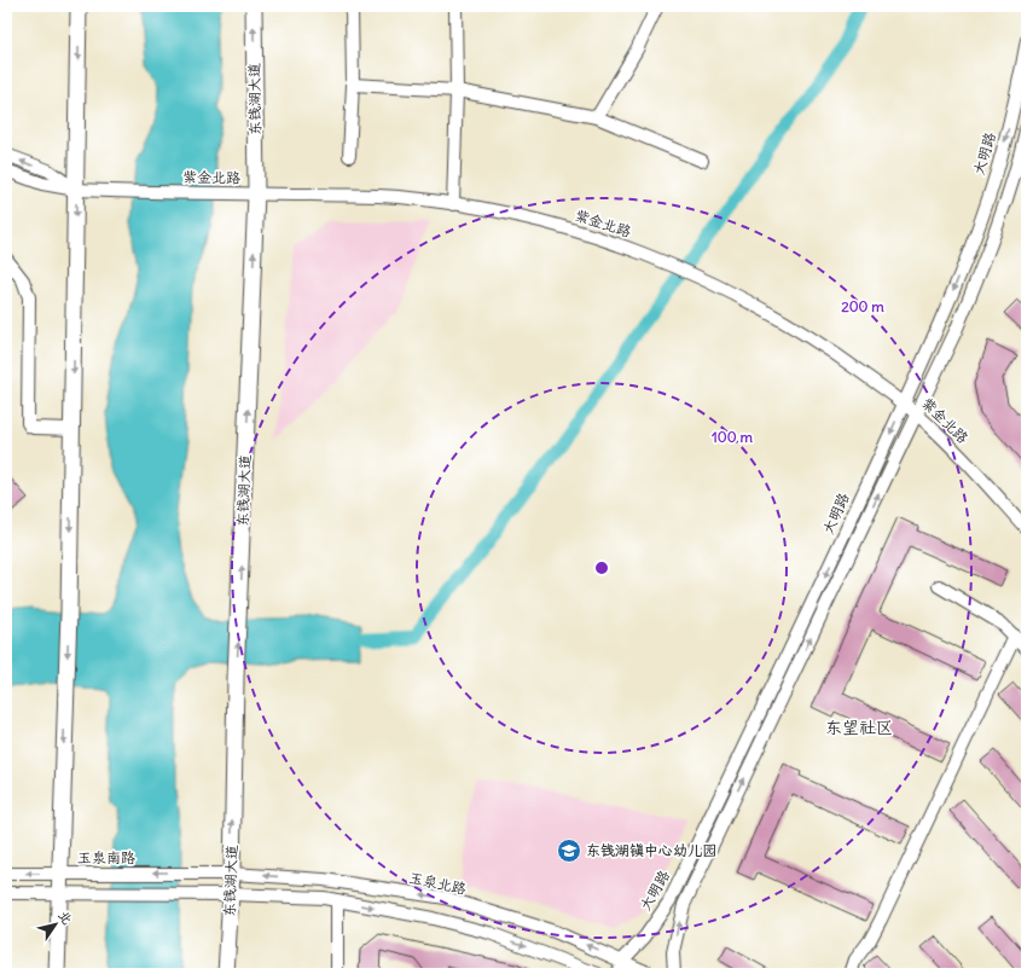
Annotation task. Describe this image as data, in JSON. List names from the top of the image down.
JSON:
{
  "streets": {
    "main road": ["东钱湖大道"],
    "street": [
      "大明路",
      "紫金北路",
      "玉泉南路",
      "玉泉北路"
    ]
  },
  "crossings": [
    ["东钱湖大道", "紫金北路"],
    ["东钱湖大道", "玉泉北路"],
    ["大明路", "紫金北路"],
    ["大明路", "玉泉北路"],
    ["玉泉南路", "玉泉北路"]
  ],
  "one_way": ["东钱湖大道"],
  "districts": ["东望社区"],
  "places": {
    "school or university": ["东钱湖镇中心幼儿园"]
  },
  "north": "top right",
  "rings": ["200 m", "100 m"]
}
